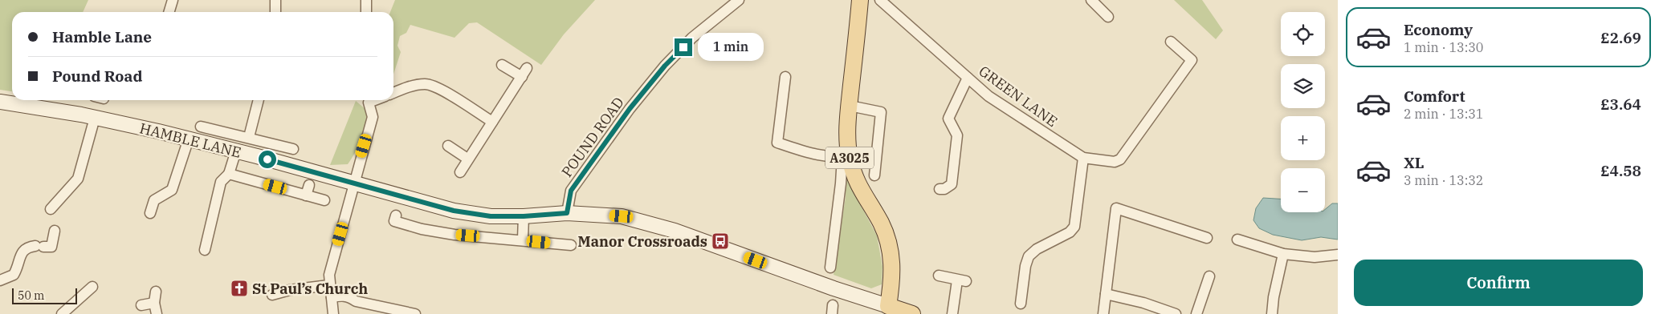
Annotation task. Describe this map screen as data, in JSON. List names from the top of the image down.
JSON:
{
  "streets": {
    "main road": ["HAMBLE LANE", "A3025"],
    "street": ["GREEN LANE", "POUND ROAD"]
  },
  "crossings": [
    ["POUND ROAD", "HAMBLE LANE"],
    ["HAMBLE LANE", "A3025"]
  ],
  "places": {
    "bus stop": ["Manor Crossroads"],
    "church": ["St Paul’s Church"]
  },
  "scale_bar": "50 m",
  "page": {
    "list": [
      {
        "name": "Economy",
        "note": "1 min · 13:30",
        "value": "£2.69"
      },
      {
        "name": "Comfort",
        "note": "2 min · 13:31",
        "value": "£3.64"
      },
      {
        "name": "XL",
        "note": "3 min · 13:32",
        "value": "£4.58"
      }
    ],
    "map_buttons": ["+", "−"],
    "banner": ["Hamble Lane", "Pound Road"],
    "bubble": "1 min",
    "buttons": "Confirm",
    "scale": "50 m"
  }
}
